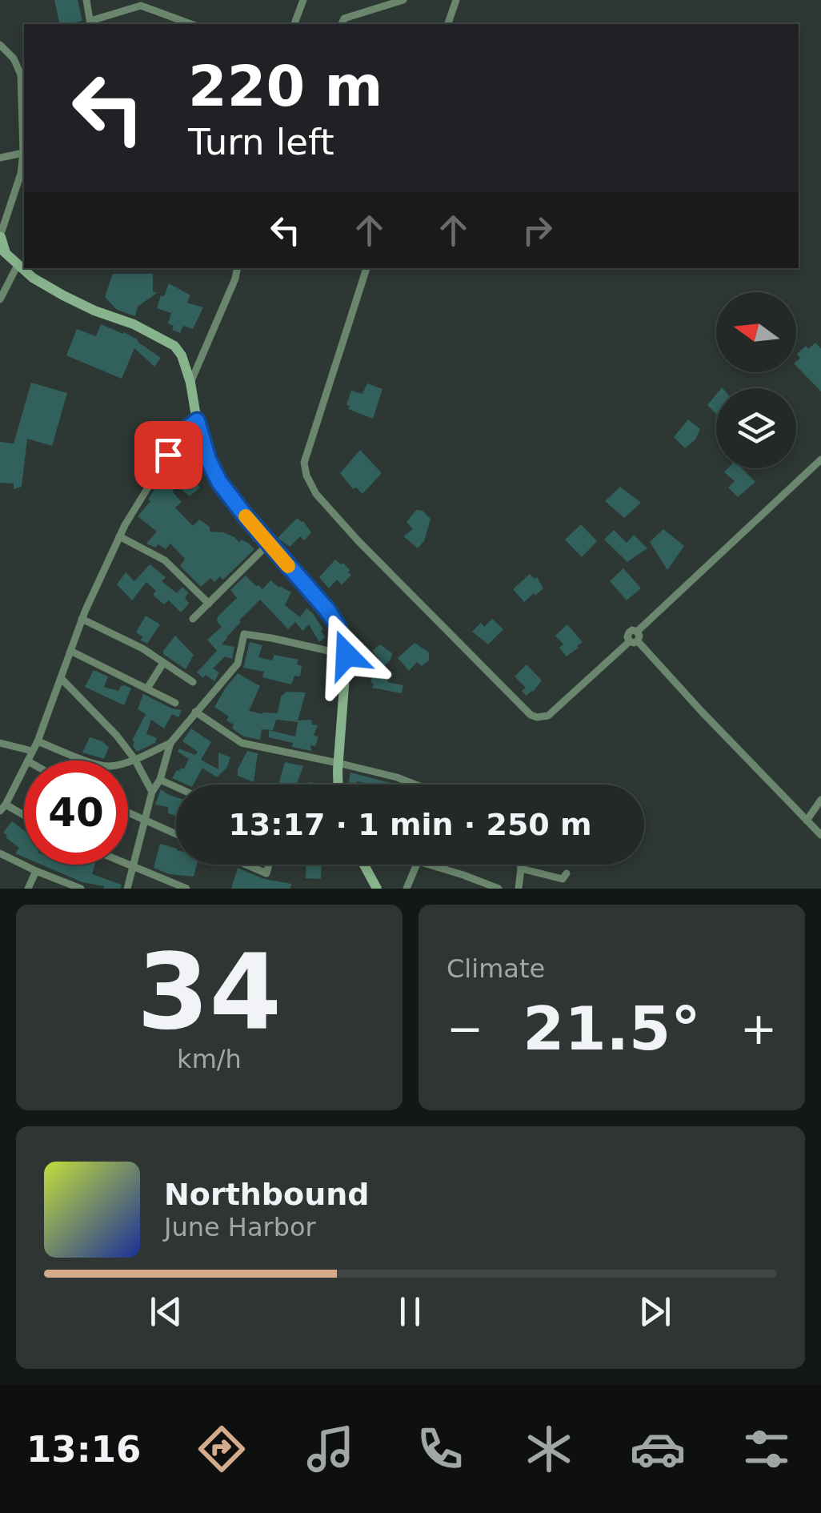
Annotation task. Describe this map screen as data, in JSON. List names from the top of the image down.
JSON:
{
  "north": "left",
  "page": {
    "turn": ["220 m", "Turn left"],
    "limit": "40",
    "trip": "13:17 · 1 min · 250 m",
    "tile": [
      ["34", "km/h"],
      "Climate"
    ],
    "heat": ["−", "21.5°", "+"],
    "song": ["Northbound", "June Harbor"],
    "tabs": "13:16"
  }
}
